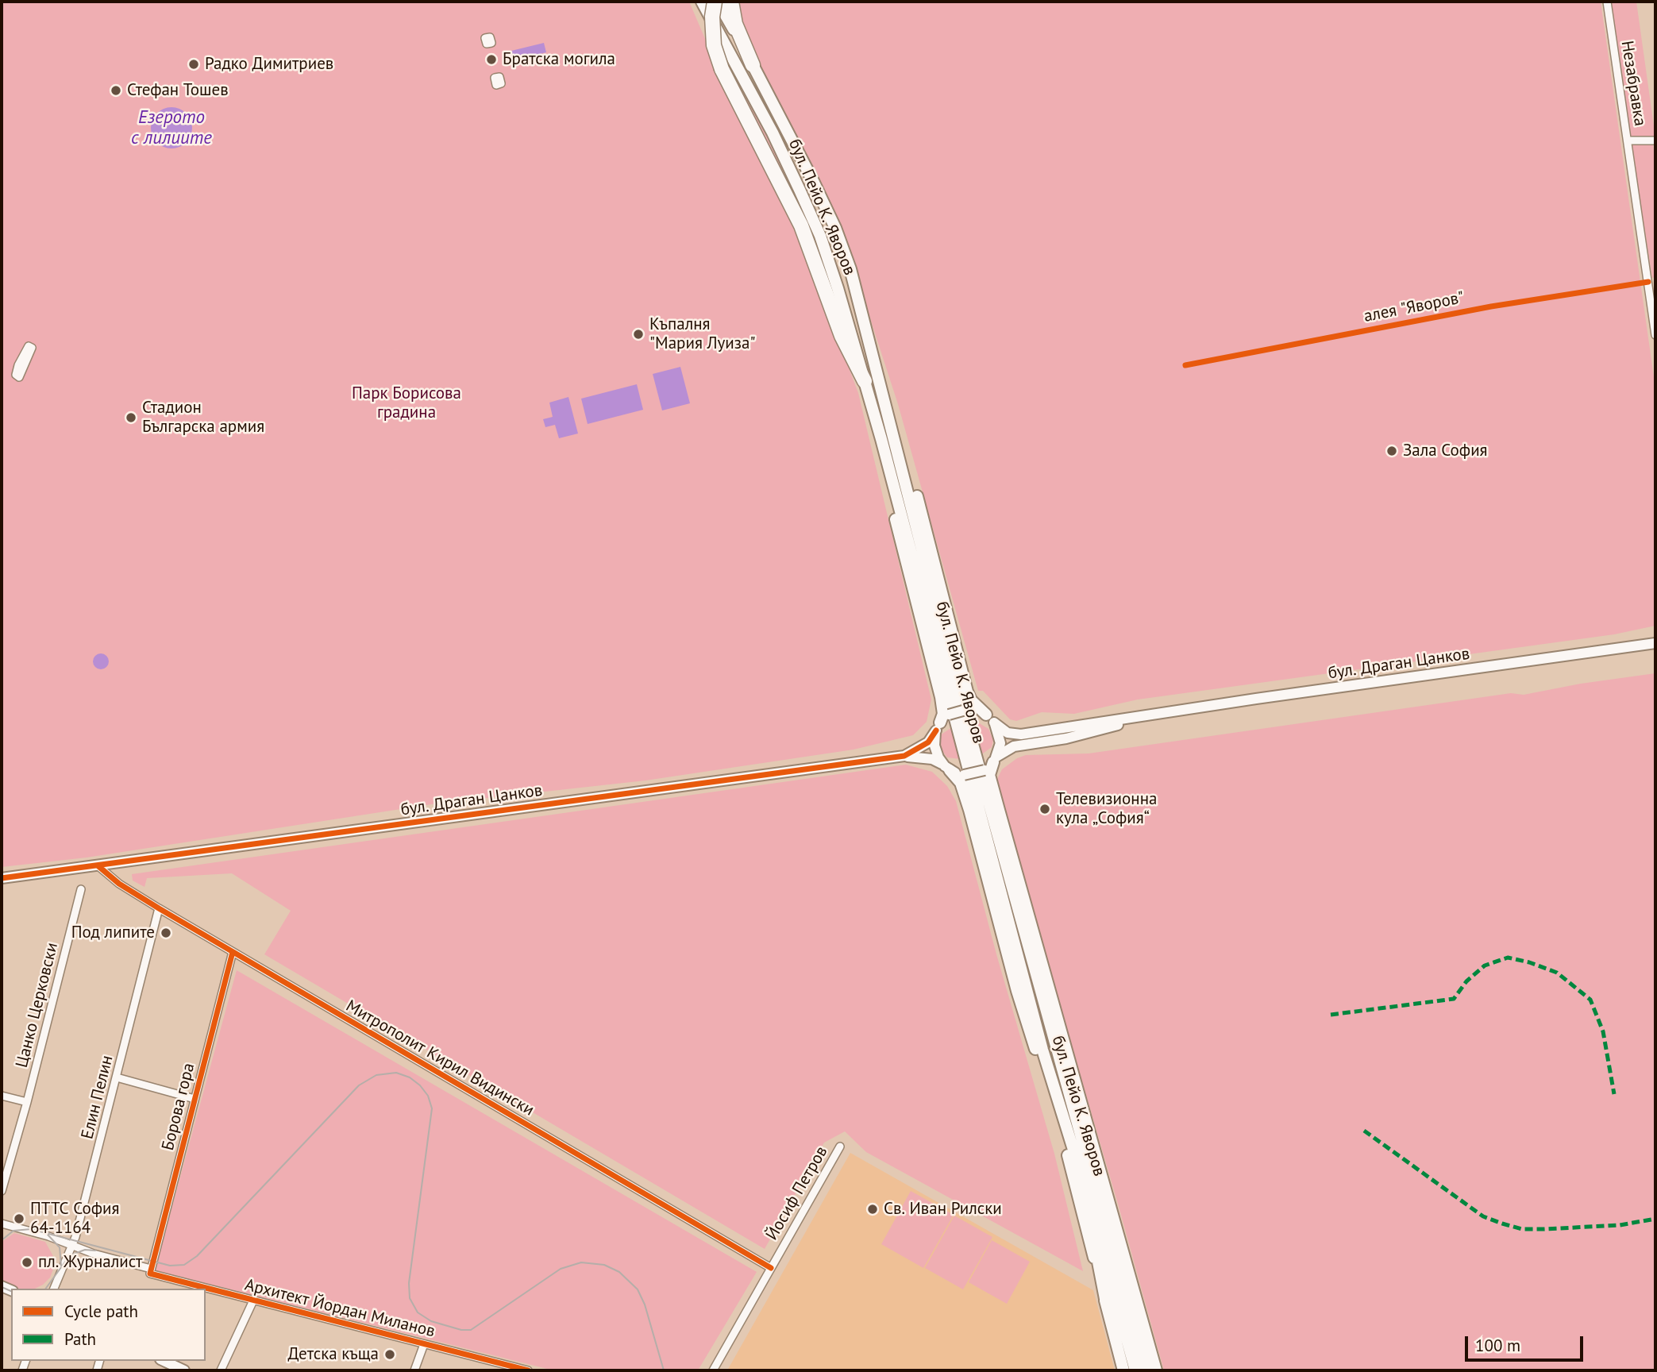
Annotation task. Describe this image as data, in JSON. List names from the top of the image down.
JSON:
{
  "streets": {
    "main road": ["бул. Пейо К. Яворов"],
    "street": [
      "Незабравка",
      "бул. Драган Цанков",
      "Цанко Церковски",
      "Митрополит Кирил Видински",
      "Елин Пелин",
      "Борова гора",
      "Йосиф Петров",
      "Архитект Йордан Миланов"
    ],
    "cycle path": ["алея \"Яворов\""]
  },
  "crossings": [
    ["бул. Драган Цанков", "Митрополит Кирил Видински"],
    ["Митрополит Кирил Видински", "Елин Пелин"],
    ["Митрополит Кирил Видински", "Борова гора"],
    ["Митрополит Кирил Видински", "Йосиф Петров"],
    ["Елин Пелин", "Архитект Йордан Миланов"],
    ["Борова гора", "Архитект Йордан Миланов"]
  ],
  "water": ["Езерото с лилиите"],
  "parks": ["Парк Борисова градина"],
  "places": [
    "Братска могила",
    "Радко Димитриев",
    "Стефан Тошев",
    "Къпалня \"Мария Луиза\"",
    "Стадион Българска армия",
    "Зала София",
    "Телевизионна кула „София“",
    "Под липите",
    "Св. Иван Рилски",
    "ПТТС София 64-1164",
    "пл. Журналист",
    "Детска къща"
  ],
  "legend": ["Cycle path", "Path"],
  "scale_bar": "100 m"
}
